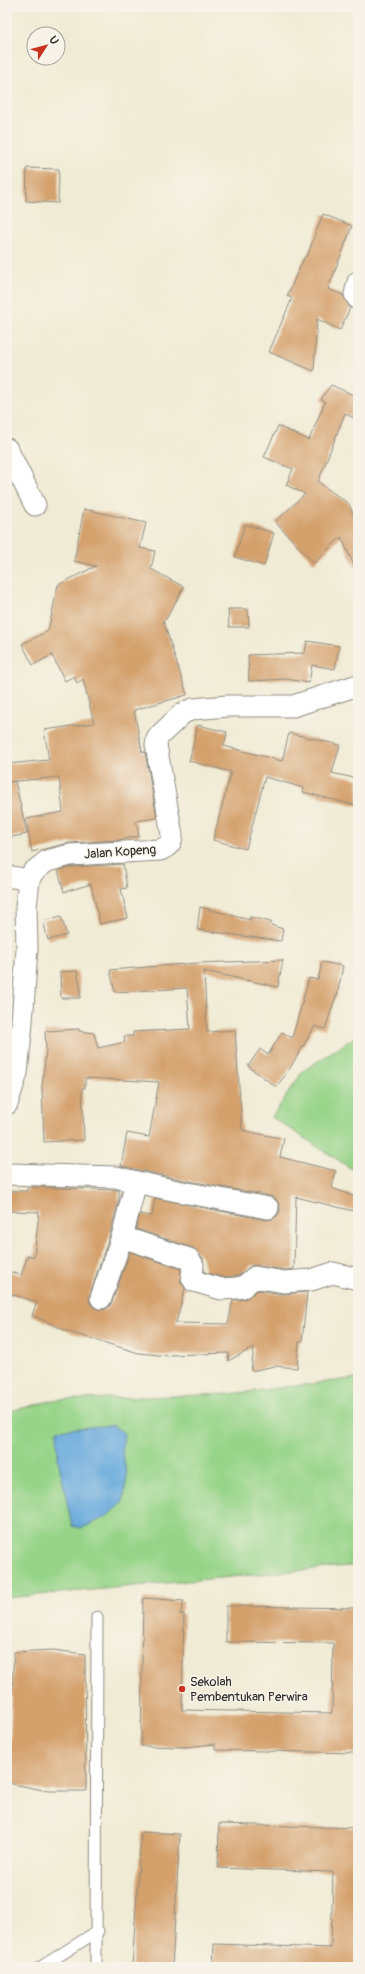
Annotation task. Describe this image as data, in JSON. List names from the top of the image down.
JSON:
{
  "streets": {
    "street": ["Jalan Kopeng"]
  },
  "places": ["Sekolah Pembentukan Perwira"],
  "north": "top right"
}
